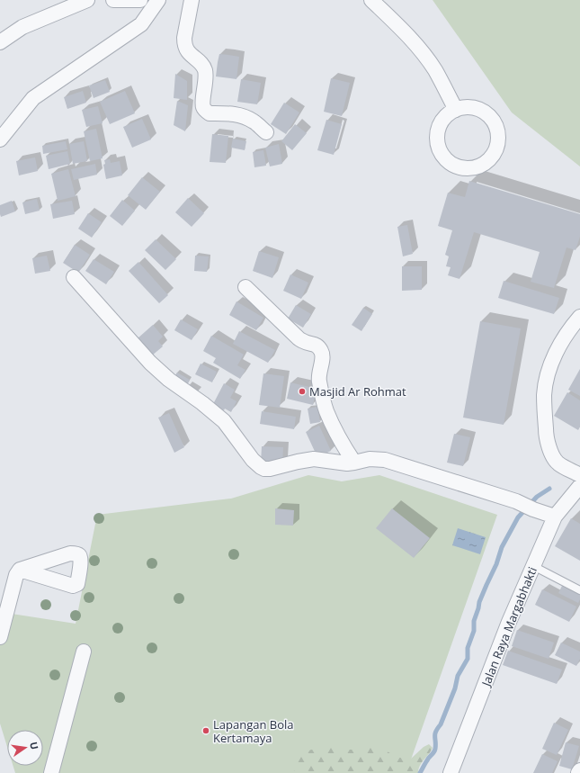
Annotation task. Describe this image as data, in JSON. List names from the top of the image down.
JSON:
{
  "streets": {
    "street": ["Jalan Raya Margabhakti"]
  },
  "places": ["Masjid Ar Rohmat", "Lapangan Bola Kertamaya"],
  "north": "right"
}
